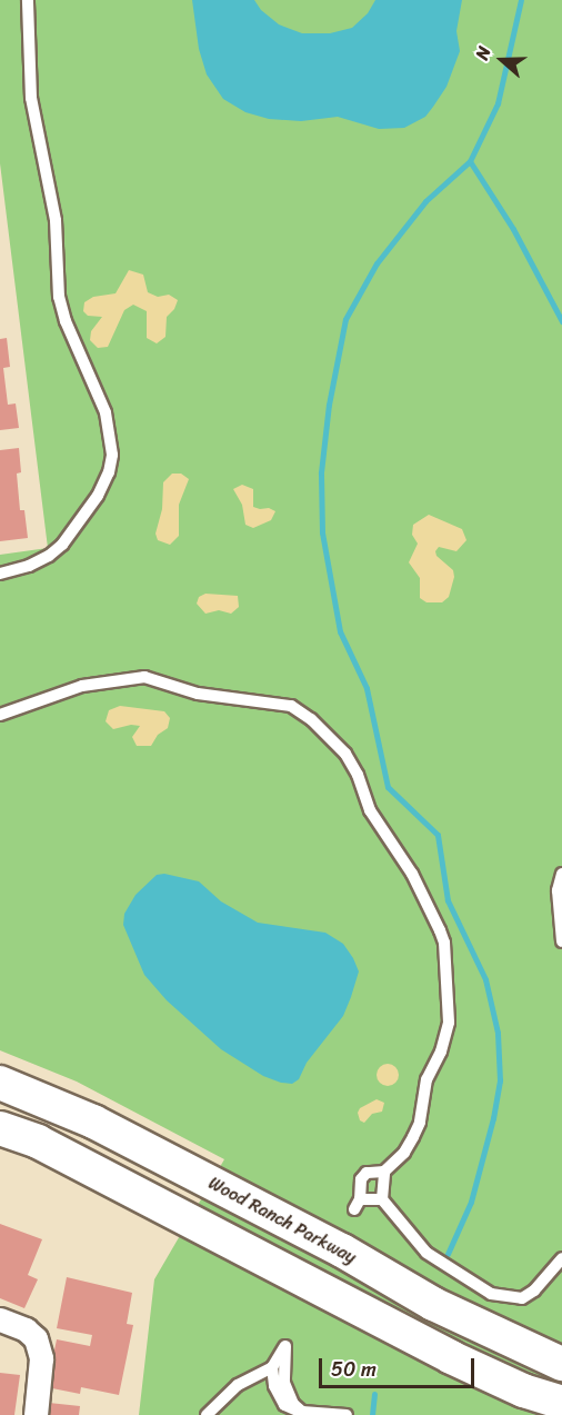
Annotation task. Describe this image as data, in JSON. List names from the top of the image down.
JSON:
{
  "streets": {
    "main road": ["Wood Ranch Parkway"]
  },
  "scale_bar": "50 m",
  "north": "left"
}
